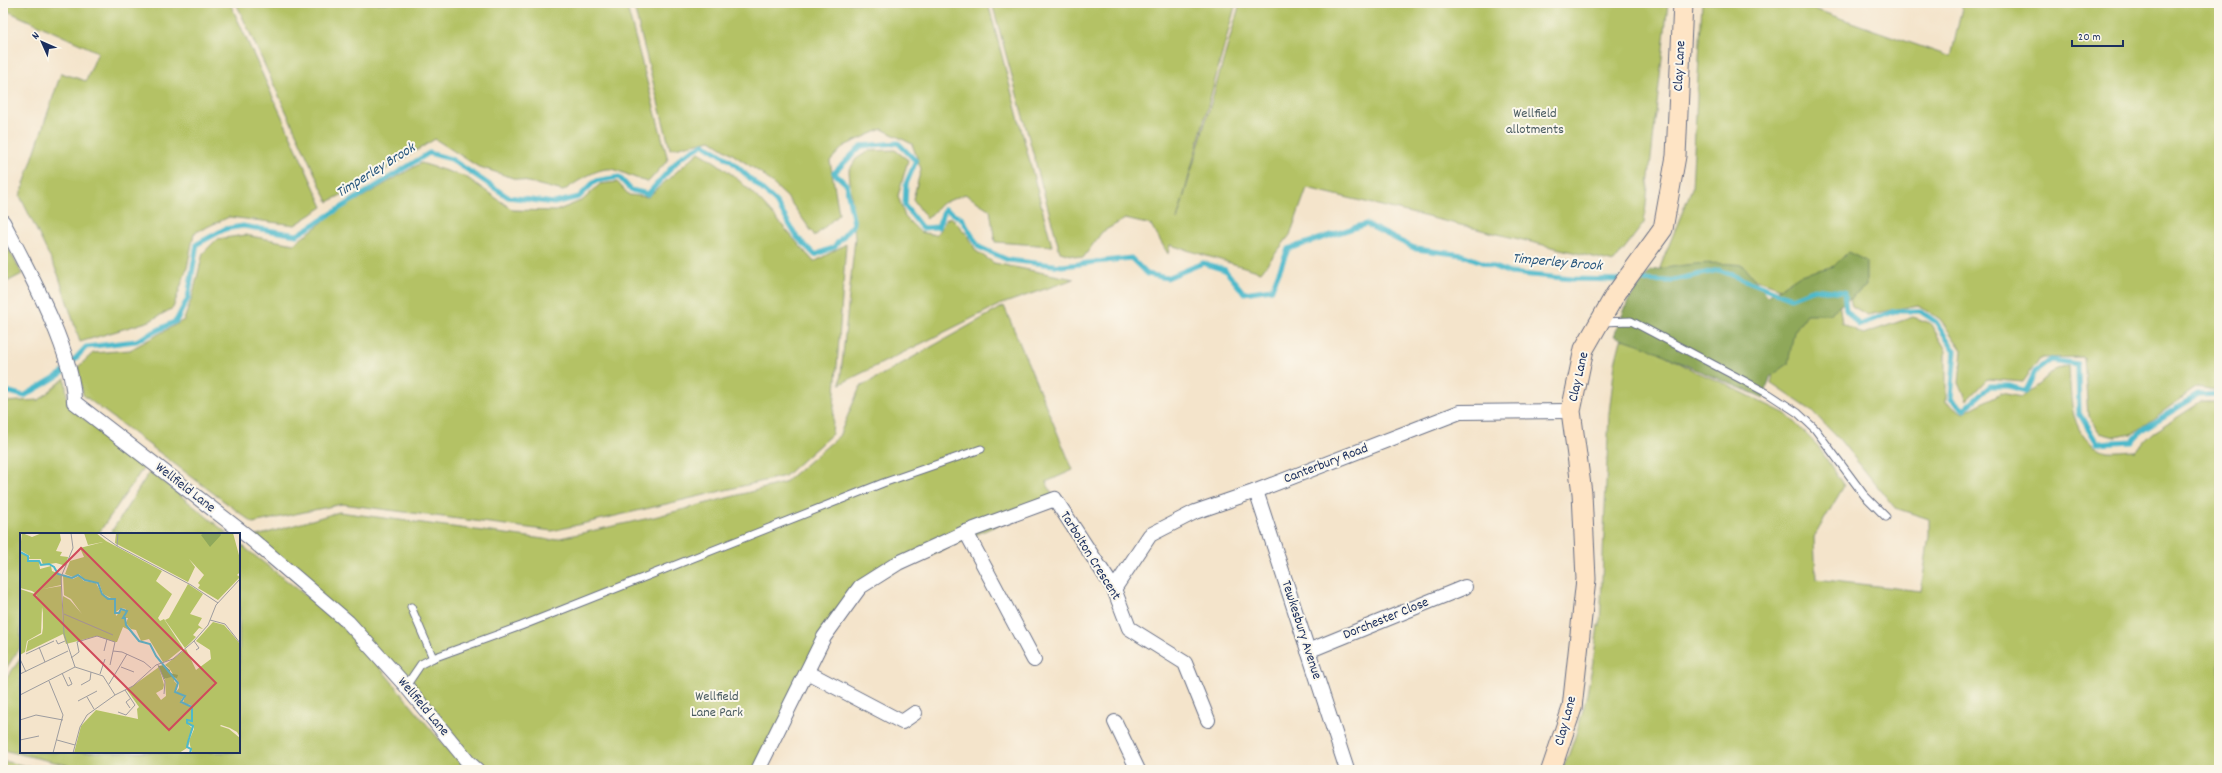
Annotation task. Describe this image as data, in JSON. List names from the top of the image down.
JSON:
{
  "streets": {
    "street": [
      "Clay Lane",
      "Canterbury Road",
      "Wellfield Lane",
      "Tarbolton Crescent",
      "Dorchester Close",
      "Tewkesbury Avenue"
    ]
  },
  "crossings": [
    ["Clay Lane", "Canterbury Road"],
    ["Canterbury Road", "Tarbolton Crescent"],
    ["Canterbury Road", "Tewkesbury Avenue"],
    ["Dorchester Close", "Tewkesbury Avenue"]
  ],
  "water": ["Timperley Brook"],
  "parks": ["Wellfield allotments", "Wellfield Lane Park"],
  "scale_bar": "20 m",
  "north": "top left"
}
